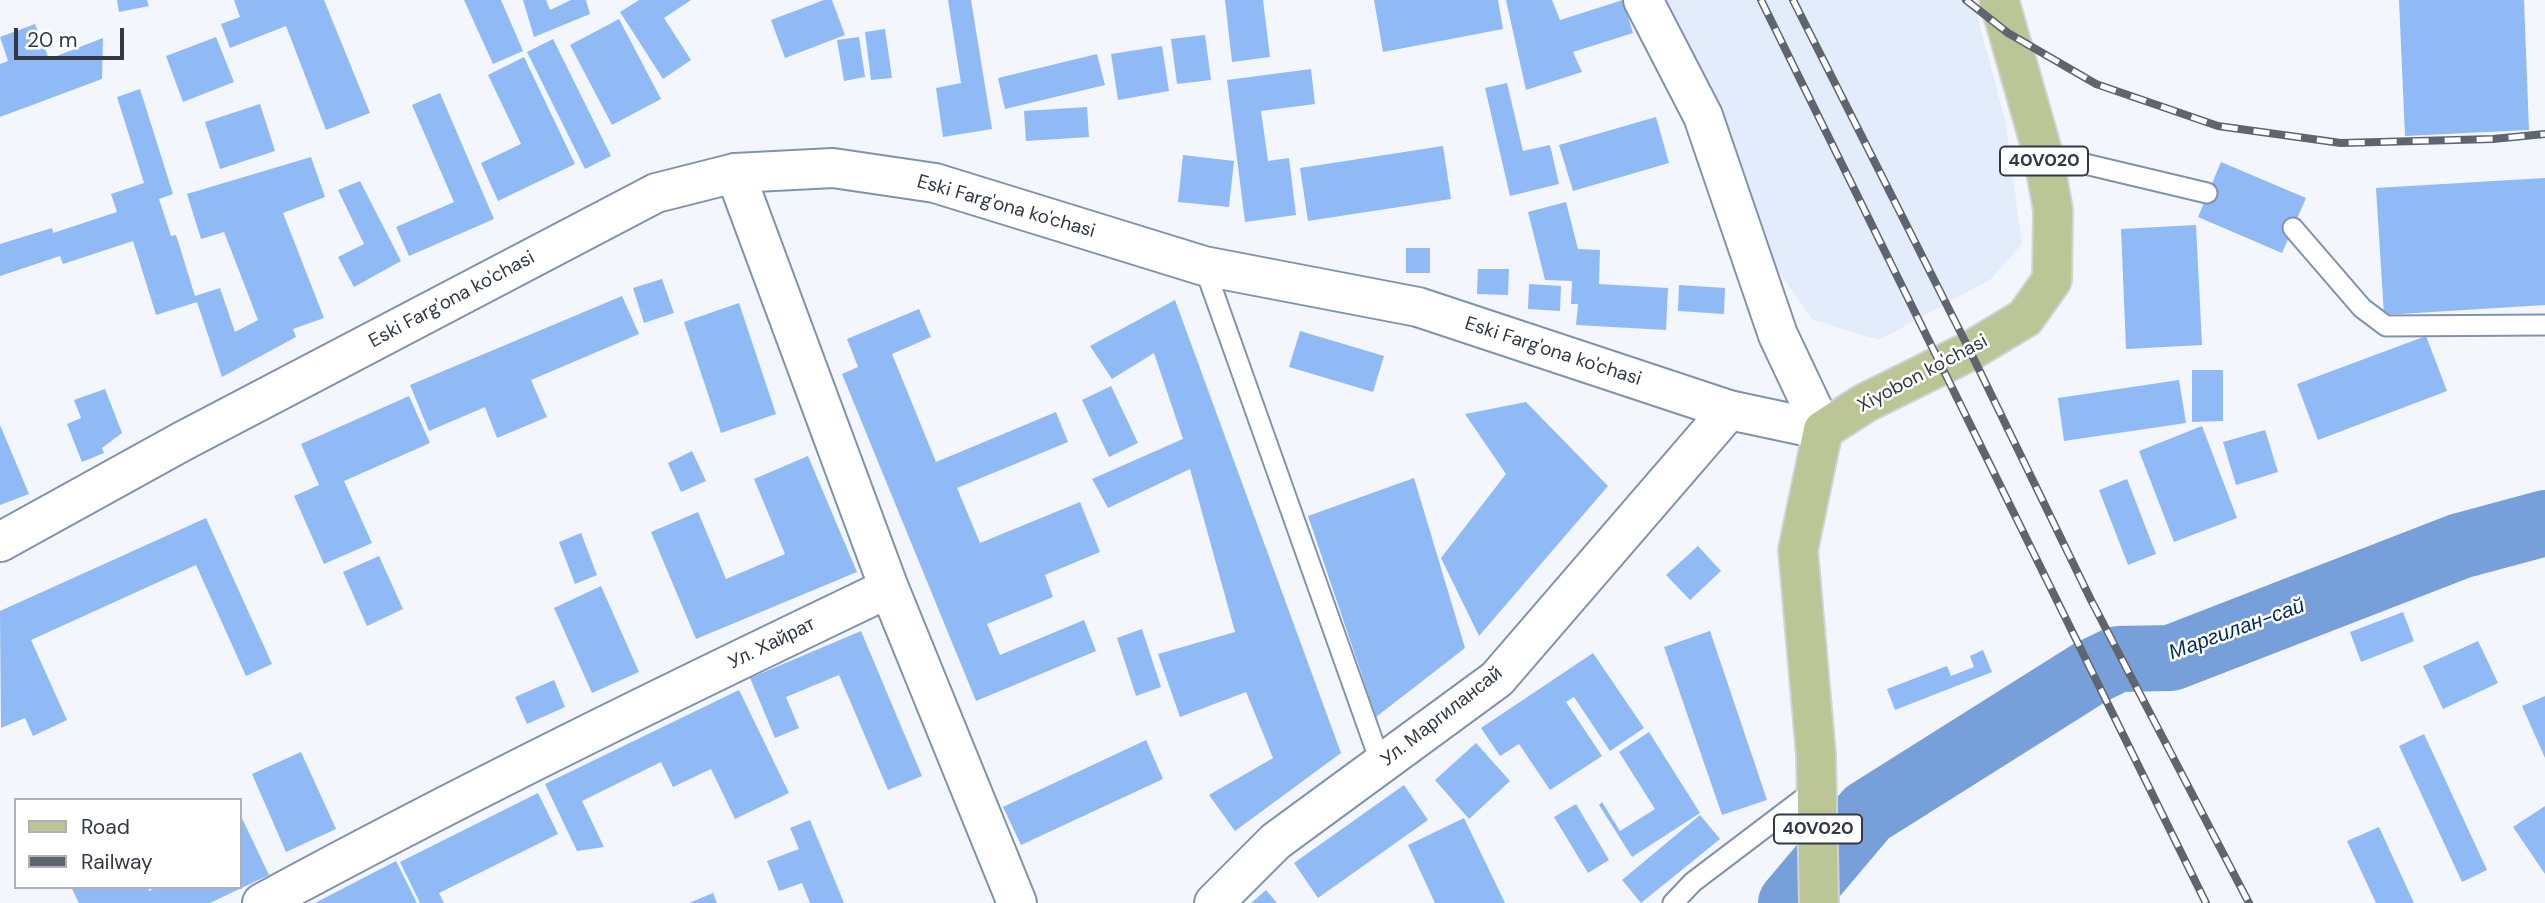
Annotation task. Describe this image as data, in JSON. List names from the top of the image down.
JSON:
{
  "streets": {
    "main road": ["40V020", "Xiyobon ko'chasi"],
    "street": ["Eski Farg'ona ko'chasi", "Ул. Хайрат", "Ул. Маргилансай"]
  },
  "crossings": [
    ["40V020", "Eski Farg'ona ko'chasi"],
    ["40V020", "Xiyobon ko'chasi"],
    ["Eski Farg'ona ko'chasi", "Xiyobon ko'chasi"],
    ["Eski Farg'ona ko'chasi", "Ул. Маргилансай"]
  ],
  "water": ["Маргилан-сай"],
  "legend": ["Road", "Railway"],
  "scale_bar": "20 m"
}
